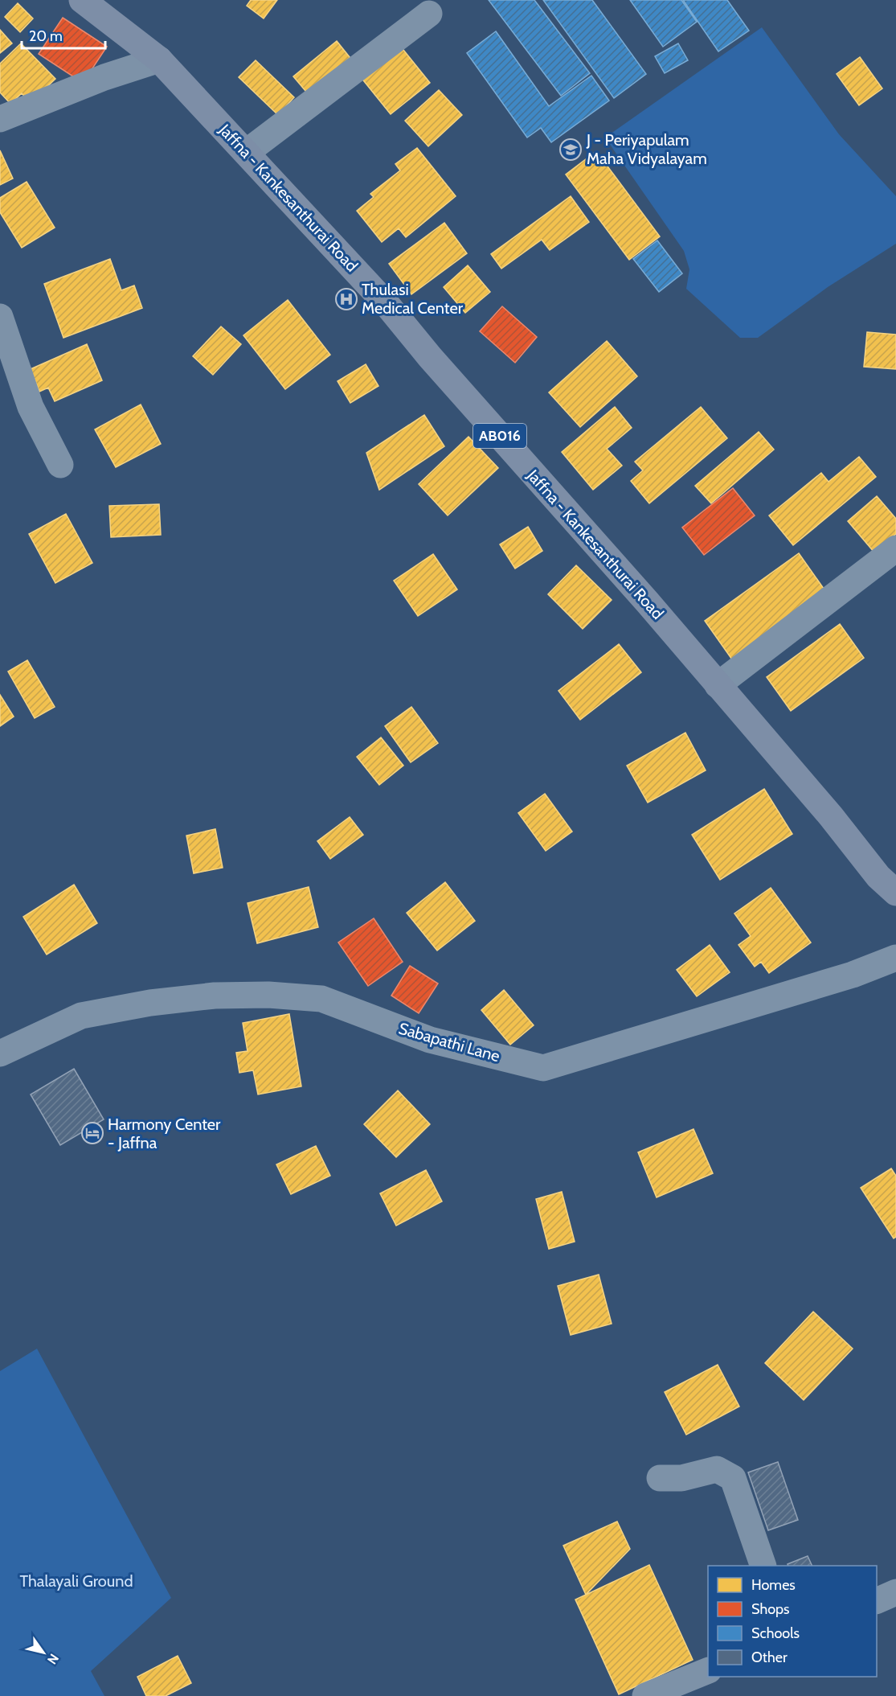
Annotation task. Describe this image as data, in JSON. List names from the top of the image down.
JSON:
{
  "streets": {
    "main road": ["Jaffna - Kankesanthurai Road", "AB016"],
    "street": ["Sabapathi Lane"]
  },
  "parks": ["Thalayali Ground"],
  "places": {
    "school or university": ["J - Periyapulam Maha Vidyalayam"],
    "hospital": ["Thulasi Medical Center"],
    "hotel": ["Harmony Center - Jaffna"]
  },
  "legend": [
    "Homes",
    "Shops",
    "Schools",
    "Other"
  ],
  "scale_bar": "20 m",
  "north": "bottom right"
}
